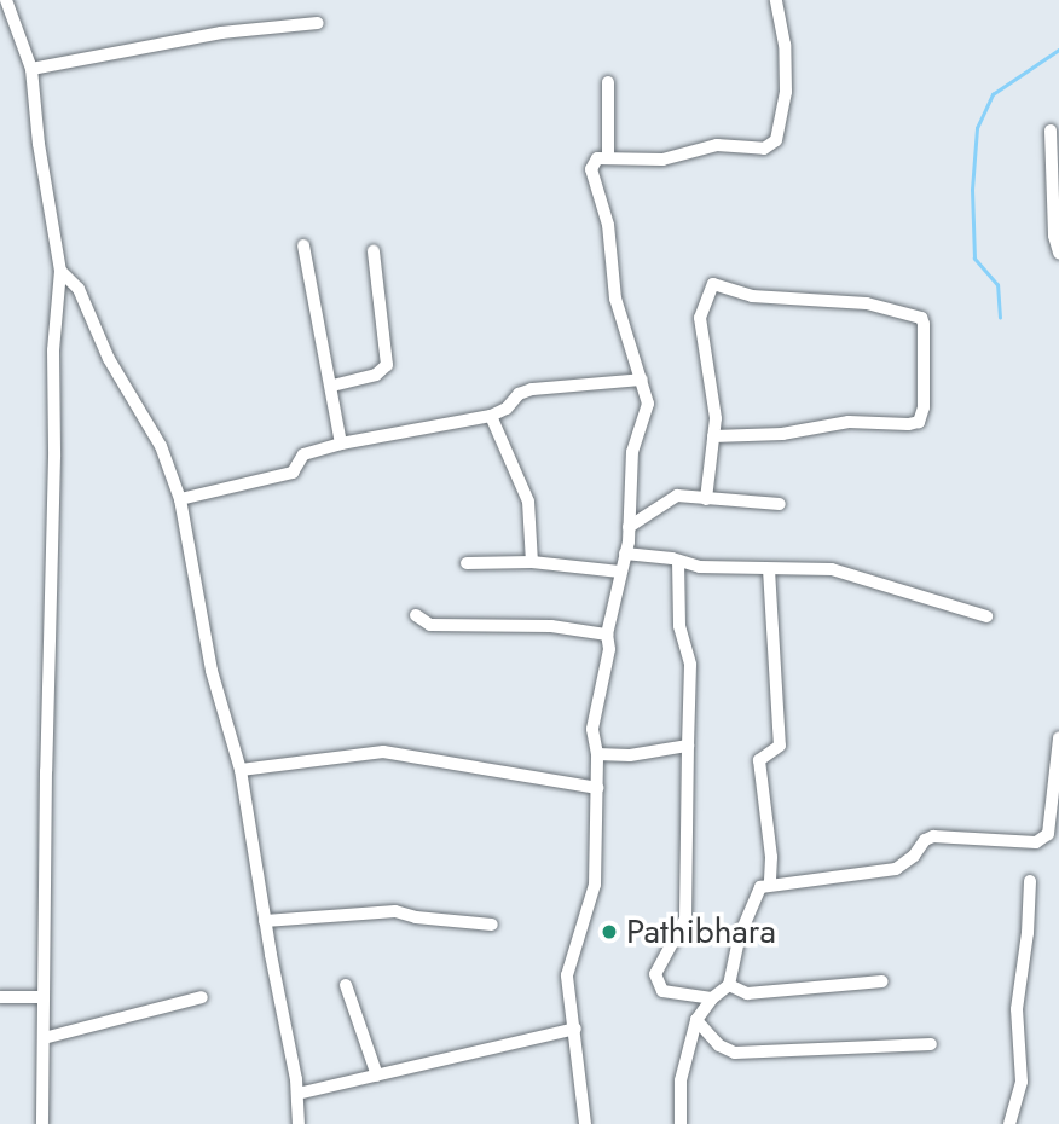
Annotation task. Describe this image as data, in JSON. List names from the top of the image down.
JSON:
{
  "places": ["Pathibhara"]
}
